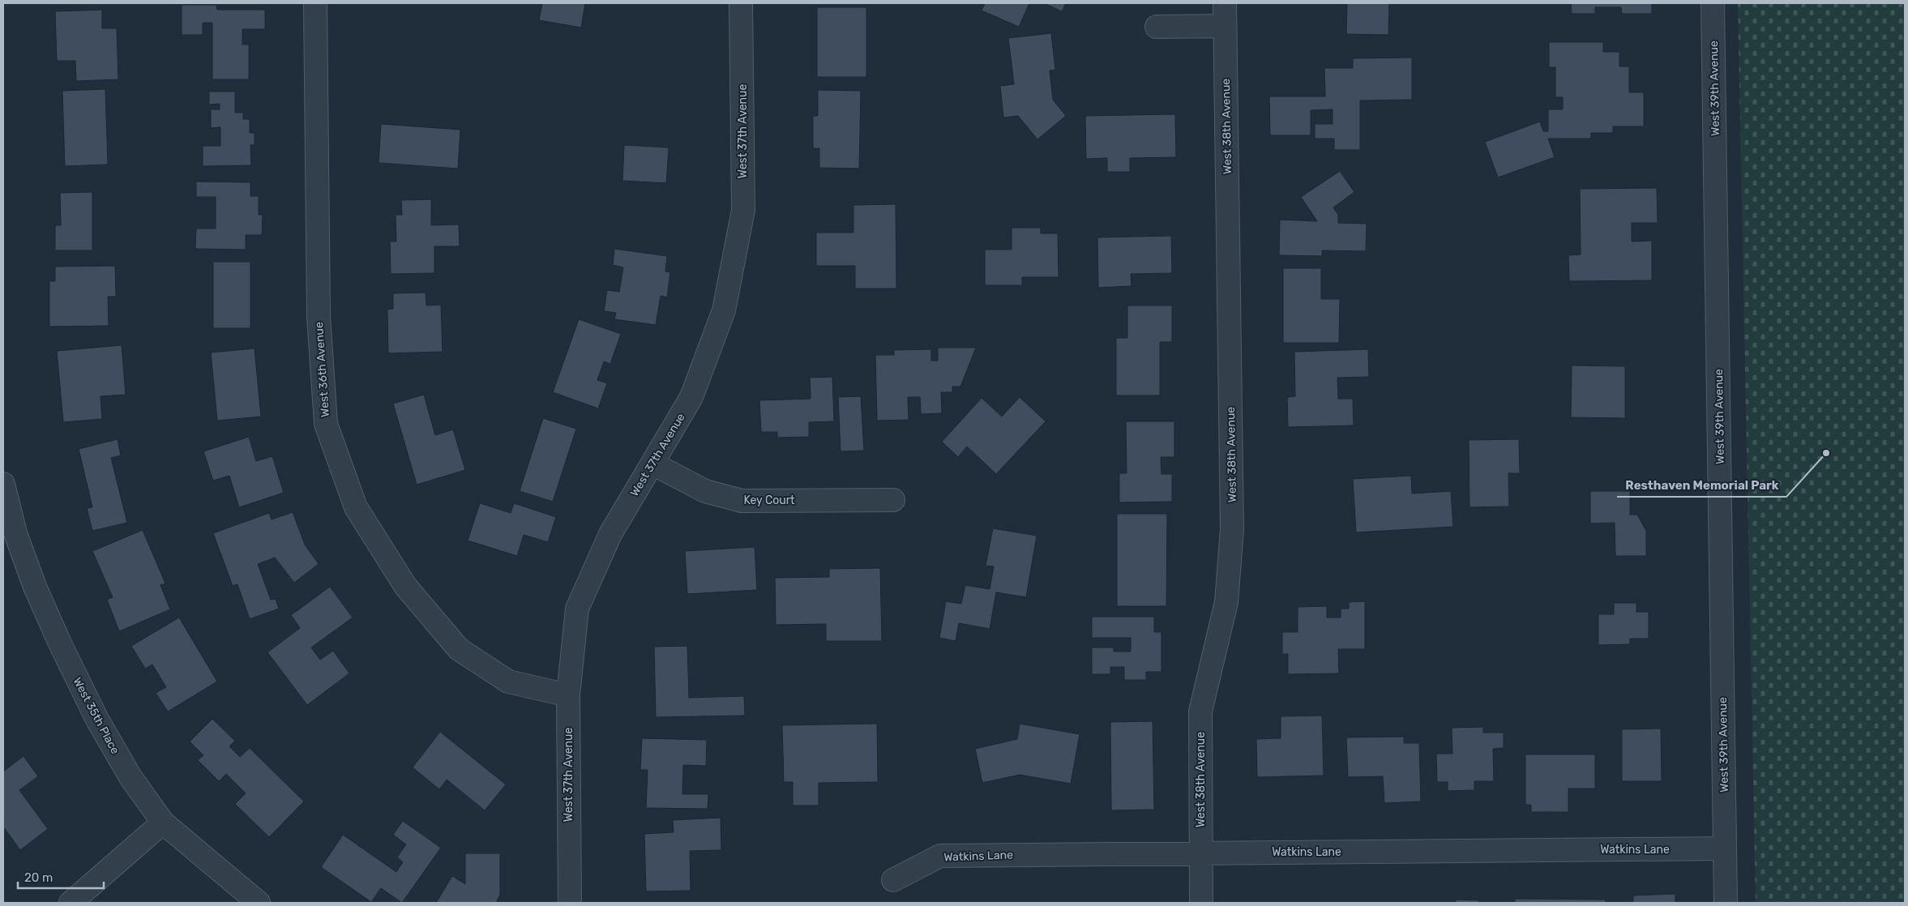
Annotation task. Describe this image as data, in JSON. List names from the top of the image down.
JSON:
{
  "streets": {
    "street": [
      "West 39th Avenue",
      "West 38th Avenue",
      "West 37th Avenue",
      "West 36th Avenue",
      "Key Court",
      "West 35th Place",
      "Watkins Lane"
    ]
  },
  "crossings": [
    ["West 39th Avenue", "Watkins Lane"],
    ["West 38th Avenue", "Watkins Lane"],
    ["West 37th Avenue", "West 36th Avenue"],
    ["West 37th Avenue", "Key Court"]
  ],
  "places": ["Resthaven Memorial Park"],
  "scale_bar": "20 m"
}
